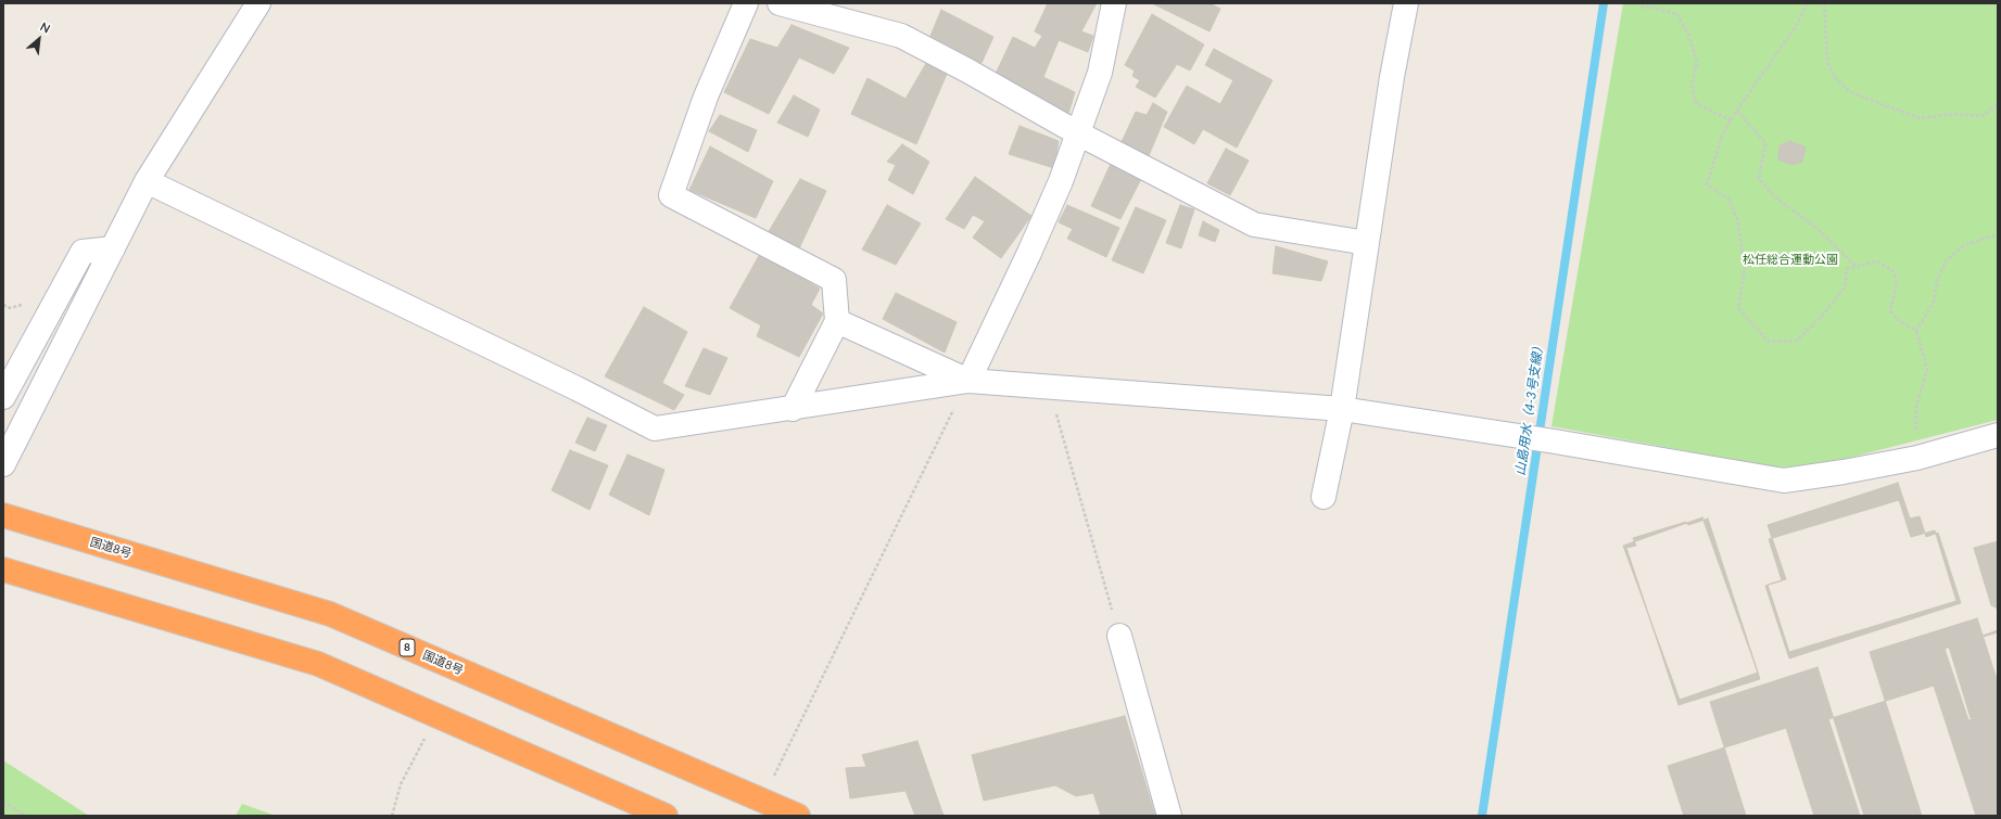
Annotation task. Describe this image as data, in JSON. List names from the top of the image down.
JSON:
{
  "streets": {
    "highway": ["国道8号", "8"]
  },
  "water": ["山島用水（4-3号支線）"],
  "parks": ["松任総合運動公園"],
  "north": "top right"
}
